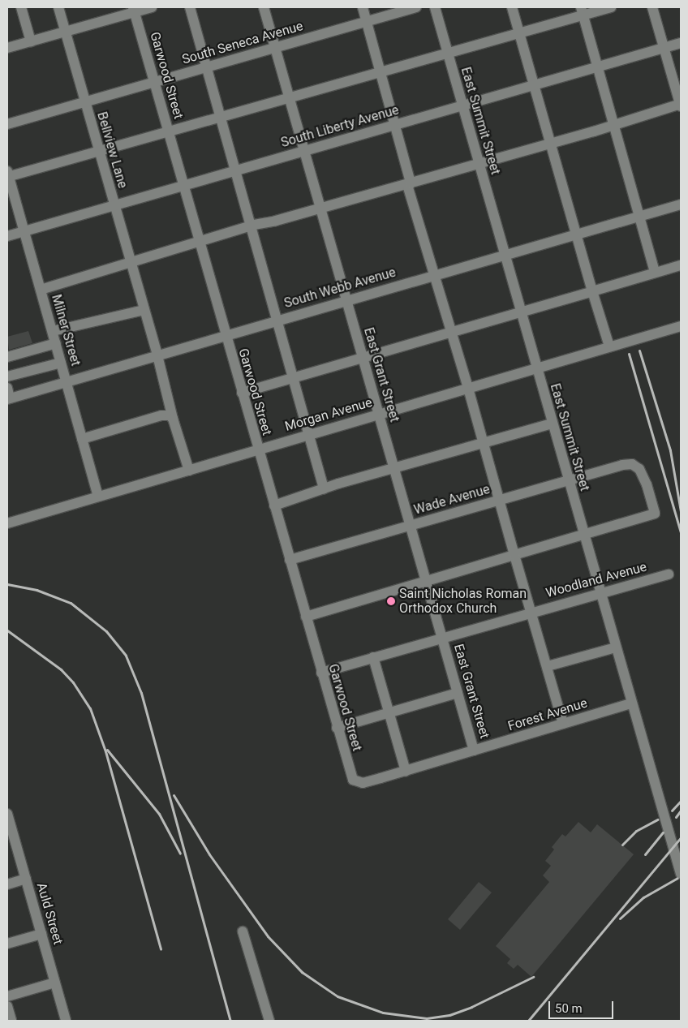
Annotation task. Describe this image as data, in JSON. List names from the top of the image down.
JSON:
{
  "streets": {
    "street": [
      "South Seneca Avenue",
      "Garwood Street",
      "East Summit Street",
      "South Liberty Avenue",
      "Bellview Lane",
      "South Webb Avenue",
      "Milner Street",
      "East Grant Street",
      "Morgan Avenue",
      "Wade Avenue",
      "Woodland Avenue",
      "Forest Avenue",
      "Auld Street"
    ]
  },
  "crossings": [
    ["South Seneca Avenue", "Garwood Street"],
    ["South Seneca Avenue", "Bellview Lane"],
    ["South Seneca Avenue", "East Grant Street"],
    ["Garwood Street", "South Liberty Avenue"],
    ["Garwood Street", "South Webb Avenue"],
    ["Garwood Street", "Morgan Avenue"],
    ["Garwood Street", "Wade Avenue"],
    ["Garwood Street", "Woodland Avenue"],
    ["Garwood Street", "Forest Avenue"],
    ["East Summit Street", "South Liberty Avenue"],
    ["East Summit Street", "South Webb Avenue"],
    ["East Summit Street", "Morgan Avenue"],
    ["East Summit Street", "Wade Avenue"],
    ["East Summit Street", "Woodland Avenue"],
    ["East Summit Street", "Forest Avenue"],
    ["South Liberty Avenue", "Bellview Lane"],
    ["South Liberty Avenue", "Milner Street"],
    ["South Liberty Avenue", "East Grant Street"],
    ["Bellview Lane", "South Webb Avenue"],
    ["Bellview Lane", "Morgan Avenue"],
    ["South Webb Avenue", "Milner Street"],
    ["South Webb Avenue", "East Grant Street"],
    ["Milner Street", "Morgan Avenue"],
    ["East Grant Street", "Morgan Avenue"],
    ["East Grant Street", "Wade Avenue"],
    ["East Grant Street", "Woodland Avenue"],
    ["East Grant Street", "Forest Avenue"]
  ],
  "places": ["Saint Nicholas Roman Orthodox Church"],
  "scale_bar": "50 m"
}
